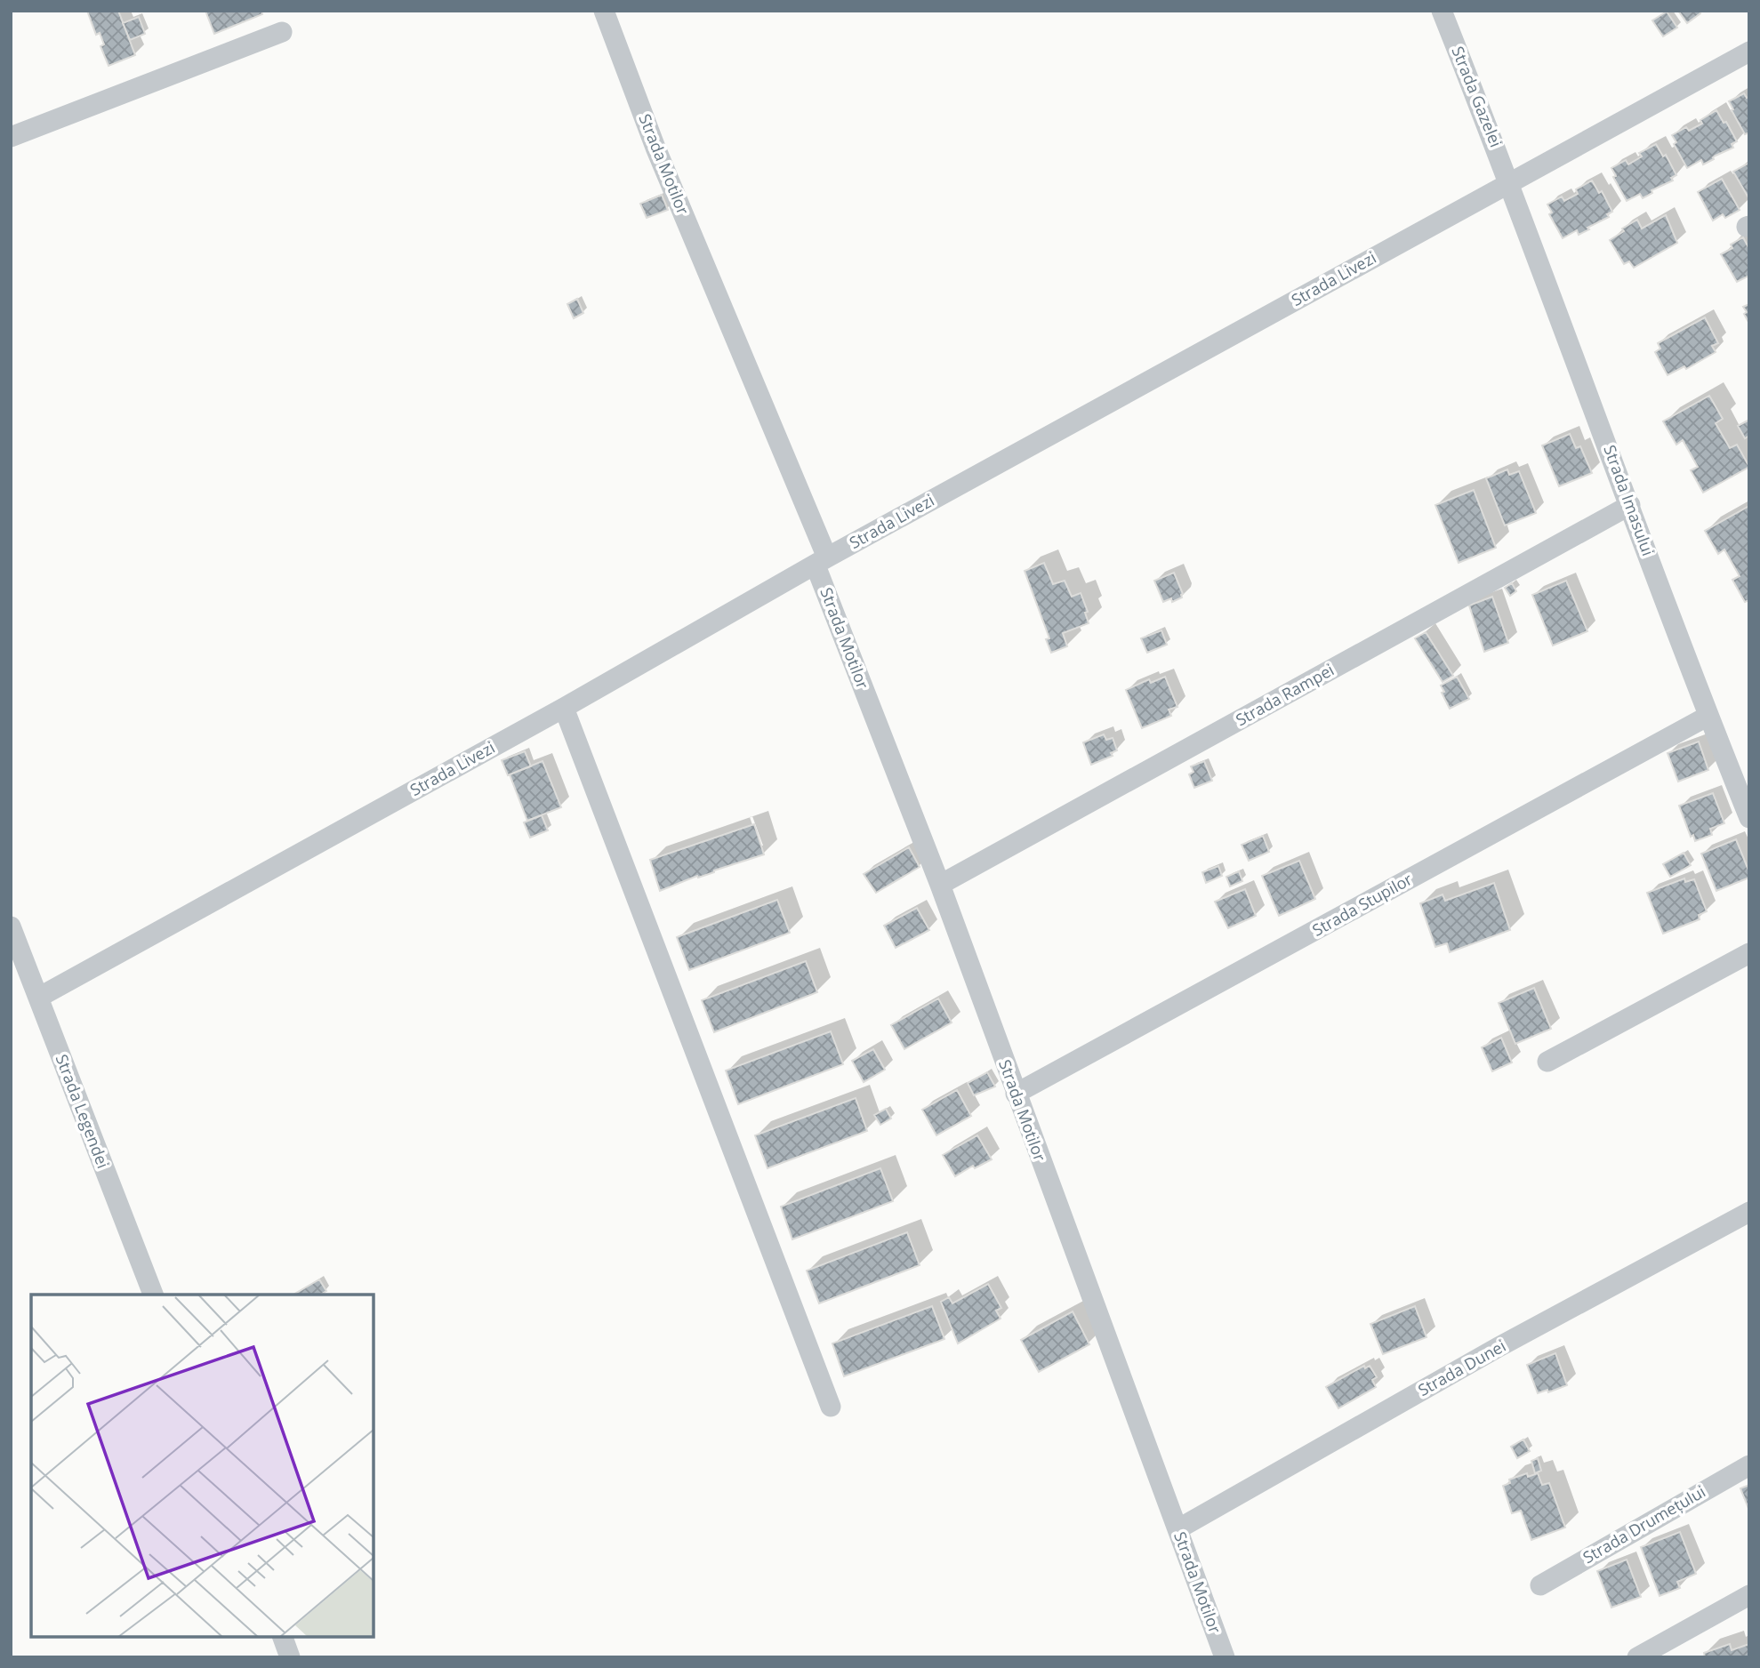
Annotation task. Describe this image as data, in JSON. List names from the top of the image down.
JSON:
{
  "streets": {
    "street": [
      "Strada Gazelei",
      "Strada Motilor",
      "Strada Livezi",
      "Strada Imasului",
      "Strada Rampei",
      "Strada Stupilor",
      "Strada Legendei",
      "Strada Dunei",
      "Strada Drumețului"
    ]
  },
  "crossings": [
    ["Strada Gazelei", "Strada Livezi"],
    ["Strada Gazelei", "Strada Imasului"],
    ["Strada Motilor", "Strada Livezi"],
    ["Strada Motilor", "Strada Rampei"],
    ["Strada Motilor", "Strada Stupilor"],
    ["Strada Motilor", "Strada Dunei"],
    ["Strada Livezi", "Strada Imasului"],
    ["Strada Livezi", "Strada Legendei"],
    ["Strada Imasului", "Strada Rampei"],
    ["Strada Imasului", "Strada Stupilor"]
  ]
}
